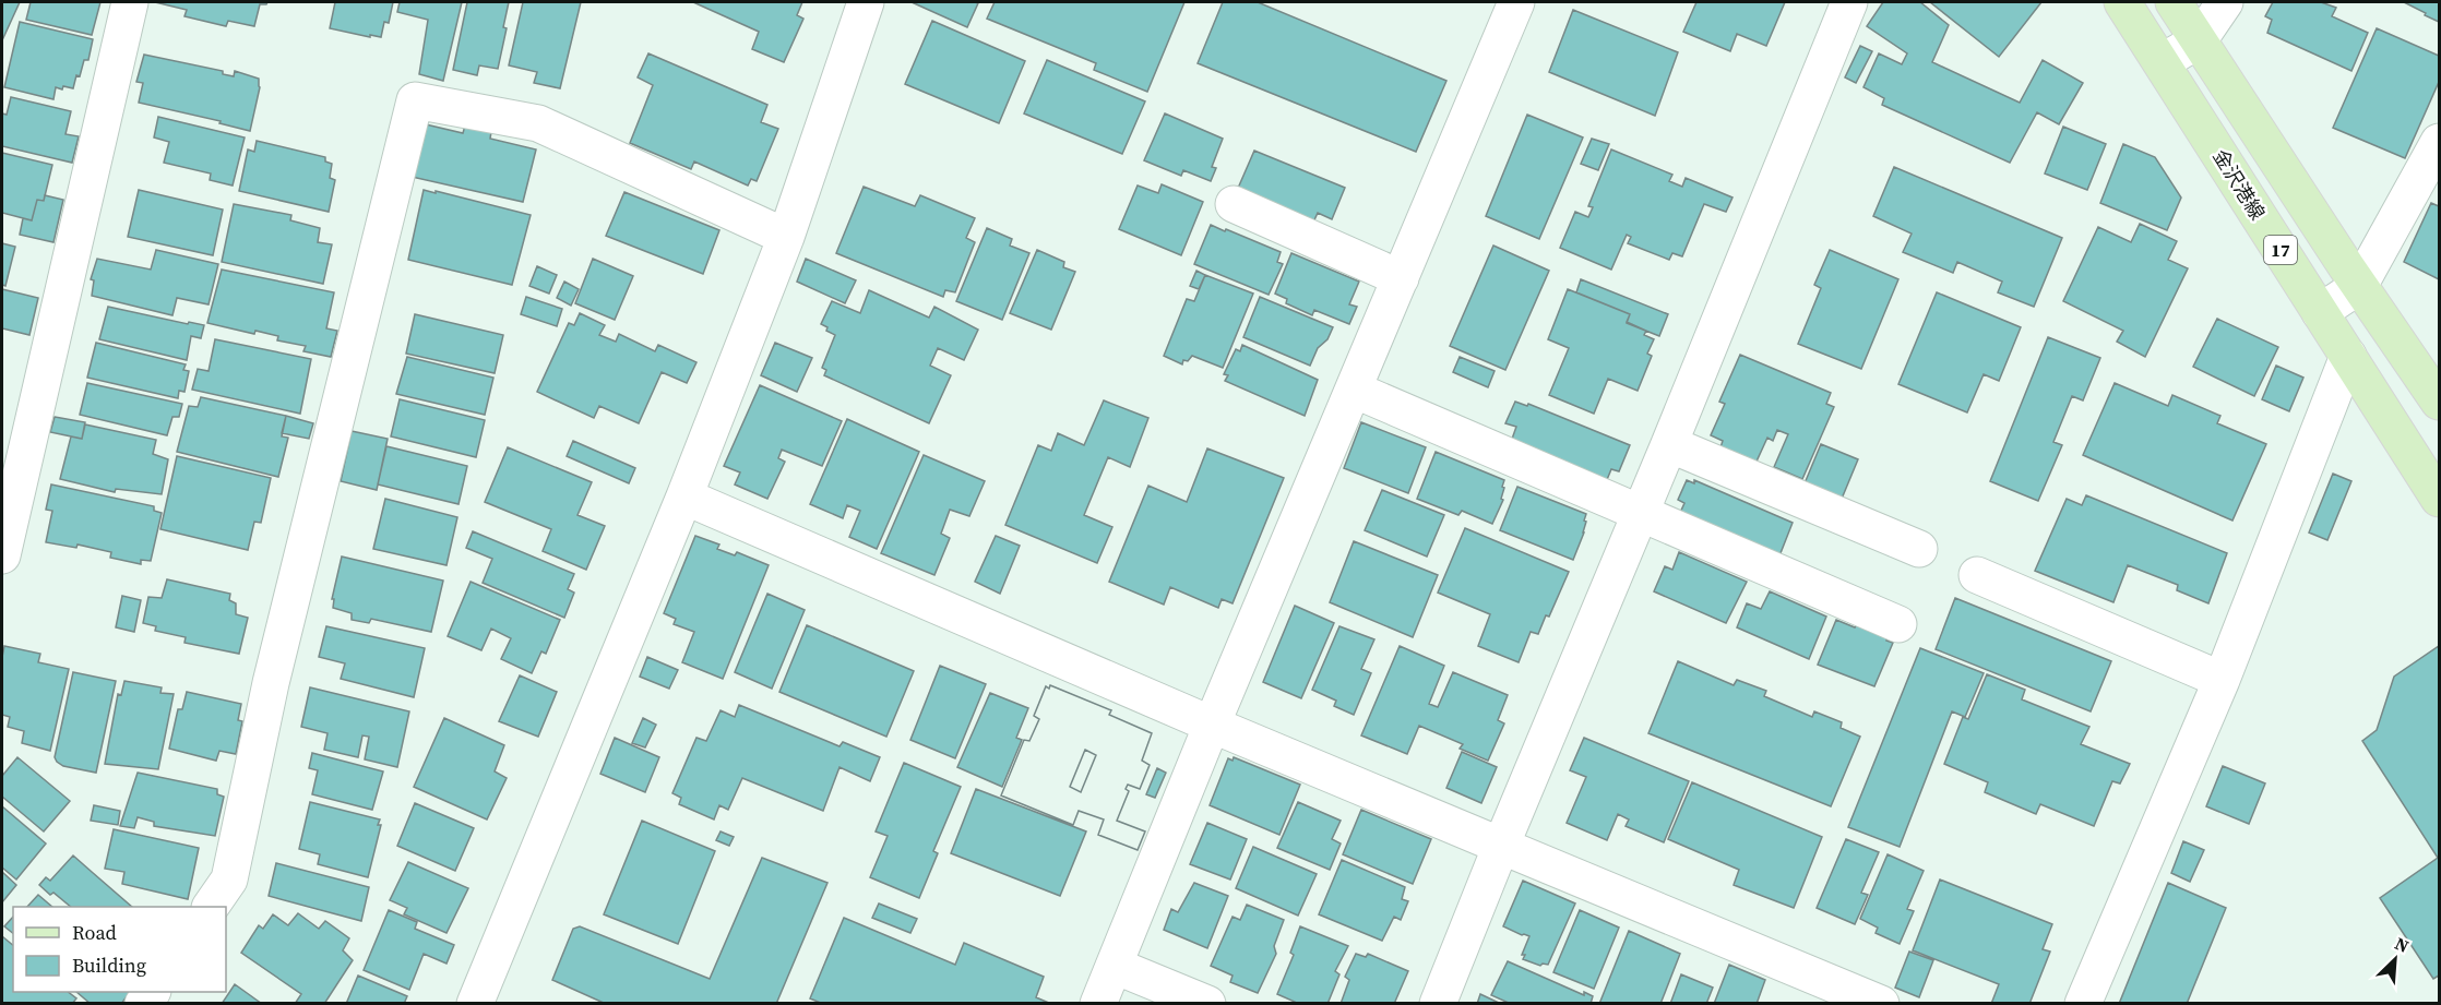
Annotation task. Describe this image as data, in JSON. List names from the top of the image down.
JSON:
{
  "streets": {
    "main road": ["金沢港線", "17"]
  },
  "legend": ["Road", "Building"],
  "north": "top right"
}
